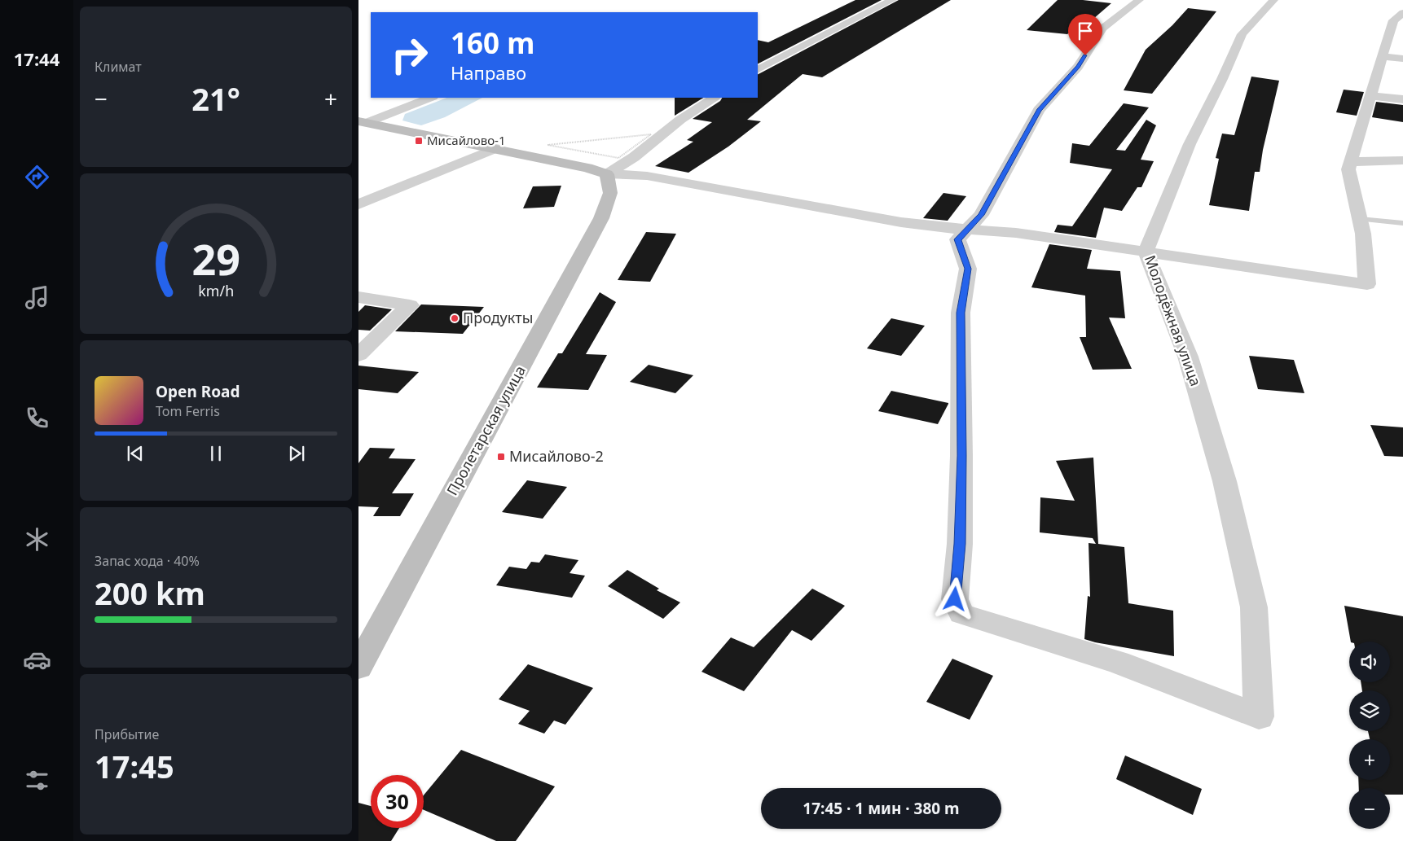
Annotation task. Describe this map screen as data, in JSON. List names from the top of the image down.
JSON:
{
  "streets": {
    "main road": ["Пролетарская улица"],
    "street": ["Молодёжная улица"]
  },
  "places": {
    "transit": ["Мисайлово-1", "Мисайлово-2"],
    "other": ["Продукты"]
  },
  "page": {
    "tabs": "17:44",
    "tile": [
      "Климат",
      ["Запас хода · 40%", "200 km"],
      ["Прибытие", "17:45"]
    ],
    "turn": ["160 m", "Направо"],
    "heat": ["−", "21°", "+"],
    "song": ["Open Road", "Tom Ferris"],
    "map_buttons": ["+", "−"],
    "limit": "30",
    "trip": "17:45 · 1 мин · 380 m",
    "gauge": ["29", "km/h"]
  }
}
